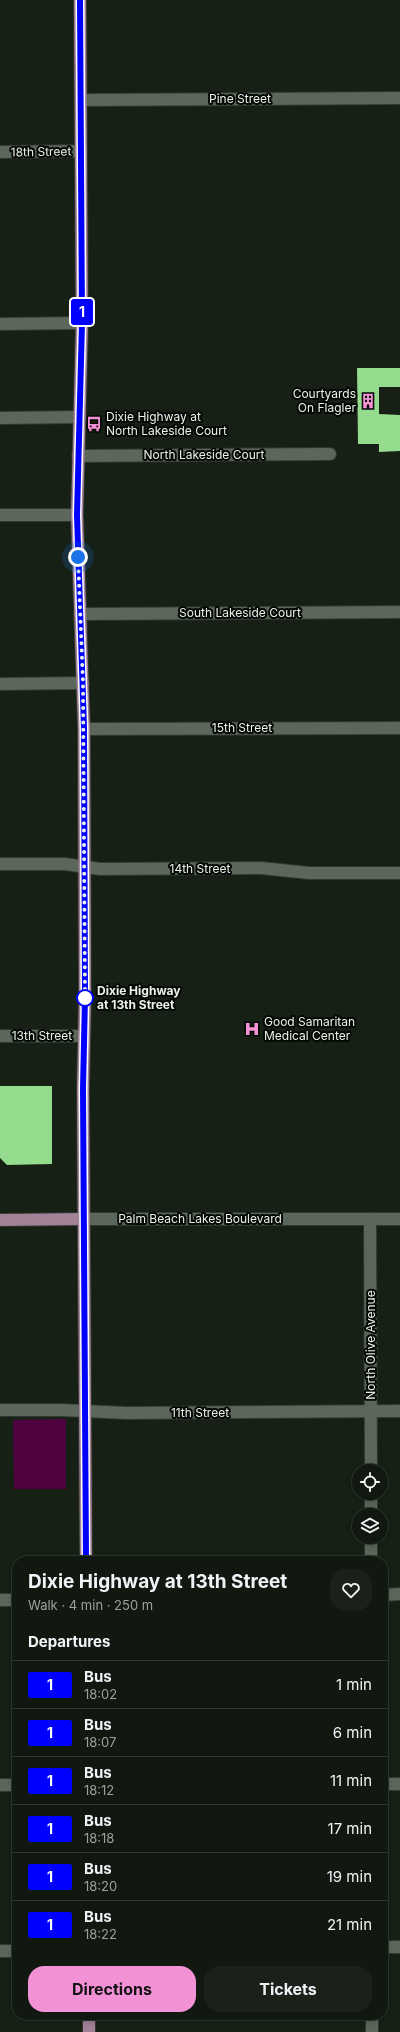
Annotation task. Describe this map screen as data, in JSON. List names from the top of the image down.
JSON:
{
  "streets": {
    "main road": ["Palm Beach Lakes Boulevard"],
    "street": [
      "Pine Street",
      "18th Street",
      "North Lakeside Court",
      "South Lakeside Court",
      "15th Street",
      "14th Street",
      "13th Street",
      "North Olive Avenue",
      "11th Street"
    ]
  },
  "crossings": [
    ["Palm Beach Lakes Boulevard", "North Olive Avenue"],
    ["North Olive Avenue", "11th Street"]
  ],
  "places": {
    "building": ["Courtyards On Flagler"],
    "bus stop": ["Dixie Highway at North Lakeside Court"],
    "other": ["Dixie Highway at 13th Street"],
    "hospital": ["Good Samaritan Medical Center"]
  },
  "lines": ["bus line 1"],
  "page": {
    "on_map": "1",
    "heading": [
      ["Dixie Highway at 13th Street", "Walk · 4 min · 250 m"],
      "Departures"
    ],
    "list": [
      {
        "mark": "1",
        "name": "Bus",
        "note": "18:02",
        "value": "1 min"
      },
      {
        "mark": "1",
        "name": "Bus",
        "note": "18:07",
        "value": "6 min"
      },
      {
        "mark": "1",
        "name": "Bus",
        "note": "18:12",
        "value": "11 min"
      },
      {
        "mark": "1",
        "name": "Bus",
        "note": "18:18",
        "value": "17 min"
      },
      {
        "mark": "1",
        "name": "Bus",
        "note": "18:20",
        "value": "19 min"
      },
      {
        "mark": "1",
        "name": "Bus",
        "note": "18:22",
        "value": "21 min"
      }
    ],
    "buttons": ["Directions", "Tickets"]
  }
}
